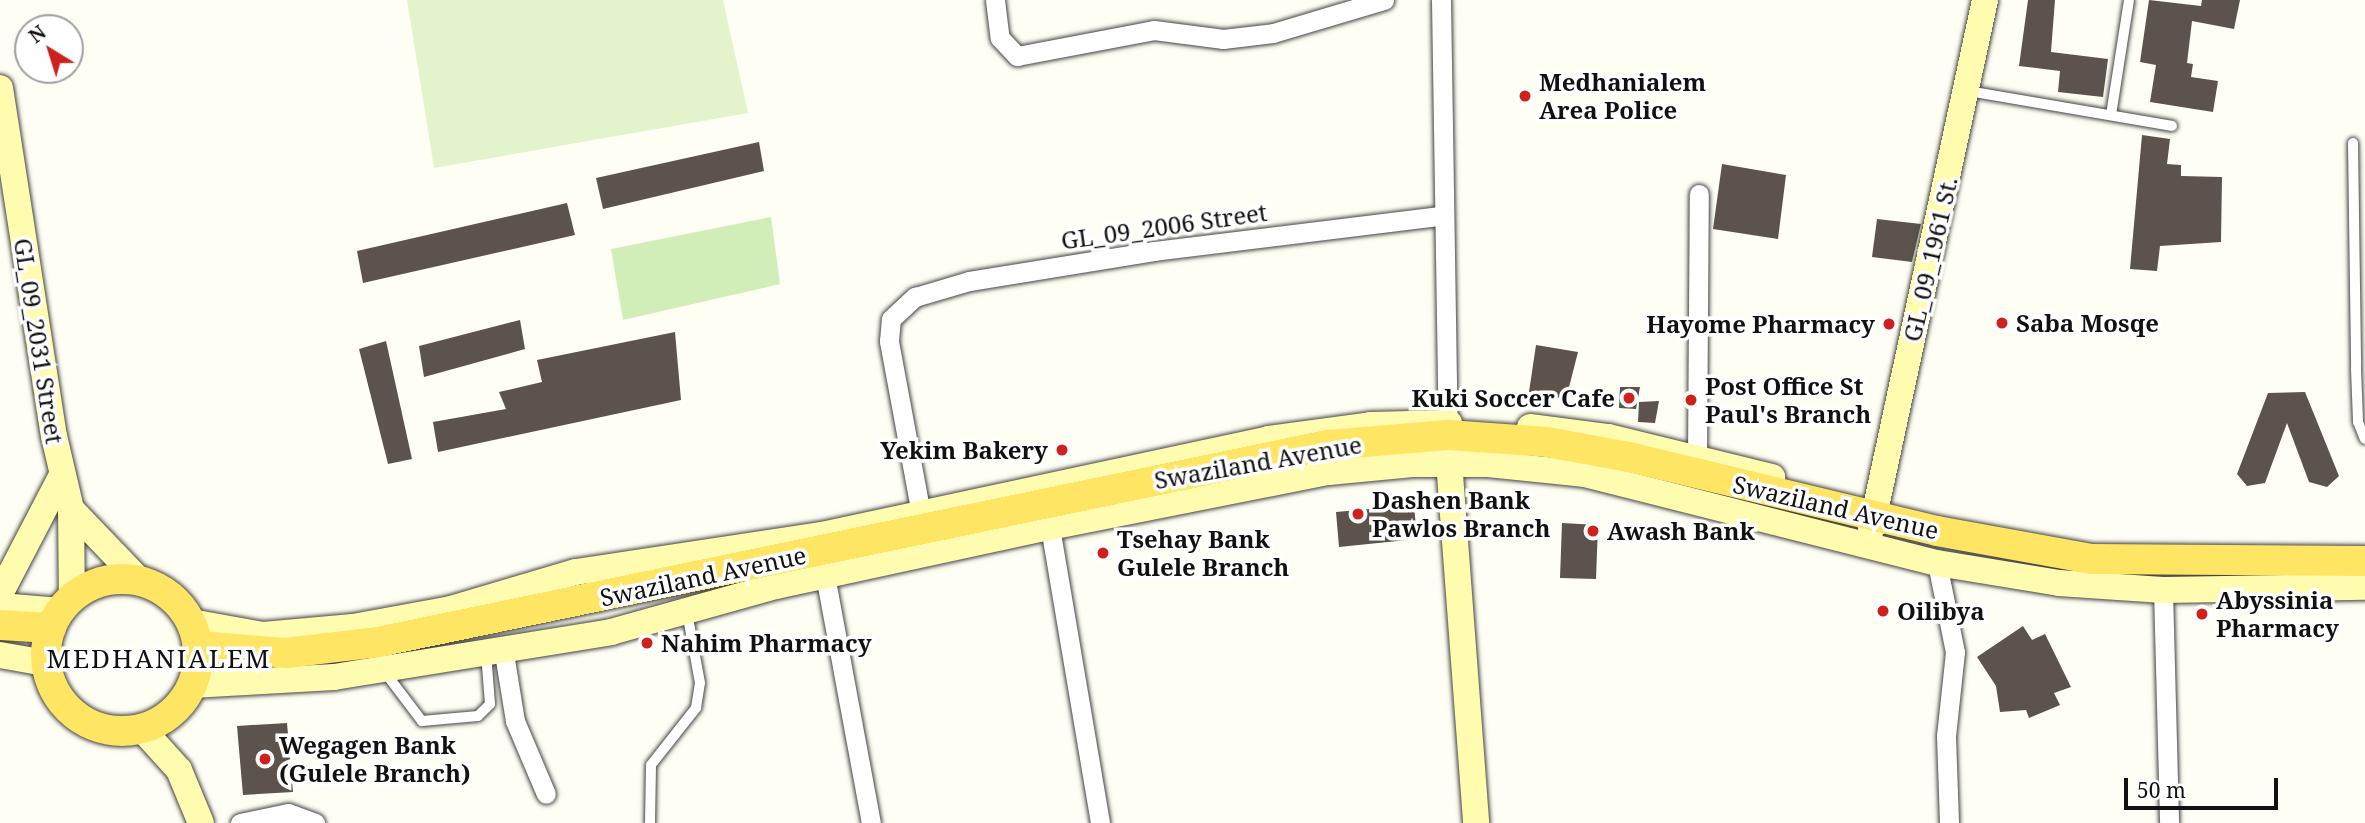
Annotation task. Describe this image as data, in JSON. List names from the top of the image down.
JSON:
{
  "streets": {
    "main road": ["GL_09_1961 St.", "GL_09_2031 Street", "Swaziland Avenue"],
    "street": ["GL_09_2006 Street"]
  },
  "crossings": [
    ["GL_09_1961 St.", "Swaziland Avenue"],
    ["GL_09_2031 Street", "Swaziland Avenue"]
  ],
  "districts": ["MEDHANIALEM"],
  "places": [
    "Medhanialem Area Police",
    "Saba Mosqe",
    "Hayome Pharmacy",
    "Kuki Soccer Cafe",
    "Post Office St Paul's Branch",
    "Yekim Bakery",
    "Dashen Bank Pawlos Branch",
    "Awash Bank",
    "Tsehay Bank Gulele Branch",
    "Oilibya",
    "Abyssinia Pharmacy",
    "Nahim Pharmacy",
    "Wegagen Bank (Gulele Branch)"
  ],
  "scale_bar": "50 m",
  "north": "top left"
}
